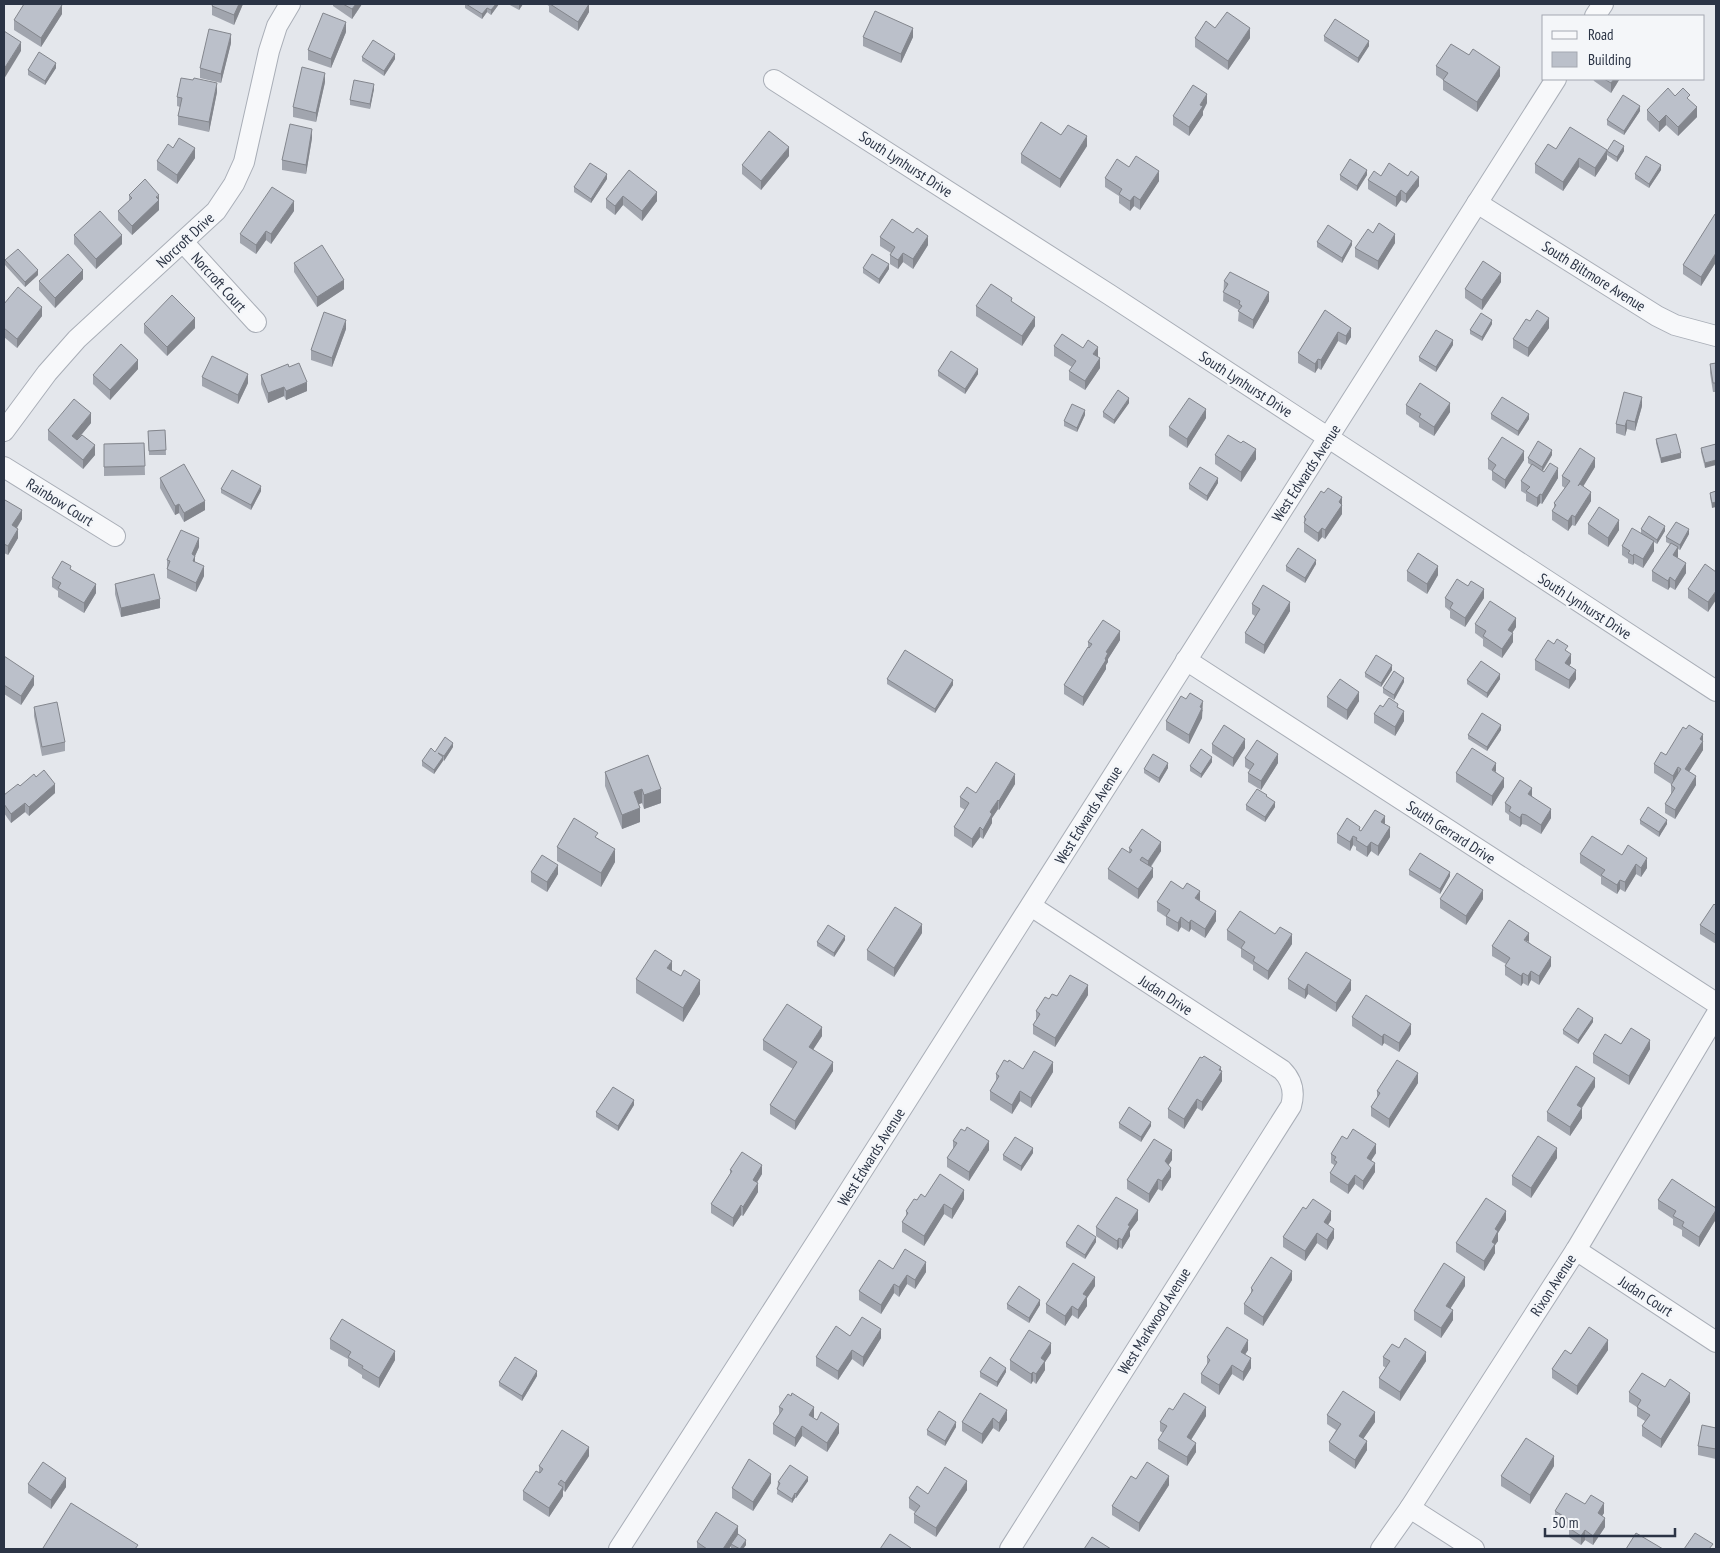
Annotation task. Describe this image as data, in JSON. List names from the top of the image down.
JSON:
{
  "streets": {
    "street": [
      "South Lynhurst Drive",
      "Norcroft Drive",
      "South Biltmore Avenue",
      "Norcroft Court",
      "West Edwards Avenue",
      "Rainbow Court",
      "South Gerrard Drive",
      "Judan Drive",
      "Rixon Avenue",
      "Judan Court",
      "West Markwood Avenue"
    ]
  },
  "crossings": [
    ["South Lynhurst Drive", "West Edwards Avenue"],
    ["Norcroft Drive", "Norcroft Court"],
    ["South Biltmore Avenue", "West Edwards Avenue"],
    ["West Edwards Avenue", "South Gerrard Drive"],
    ["West Edwards Avenue", "Judan Drive"],
    ["Judan Drive", "West Markwood Avenue"],
    ["Rixon Avenue", "Judan Court"]
  ],
  "legend": ["Road", "Building"],
  "scale_bar": "50 m"
}
